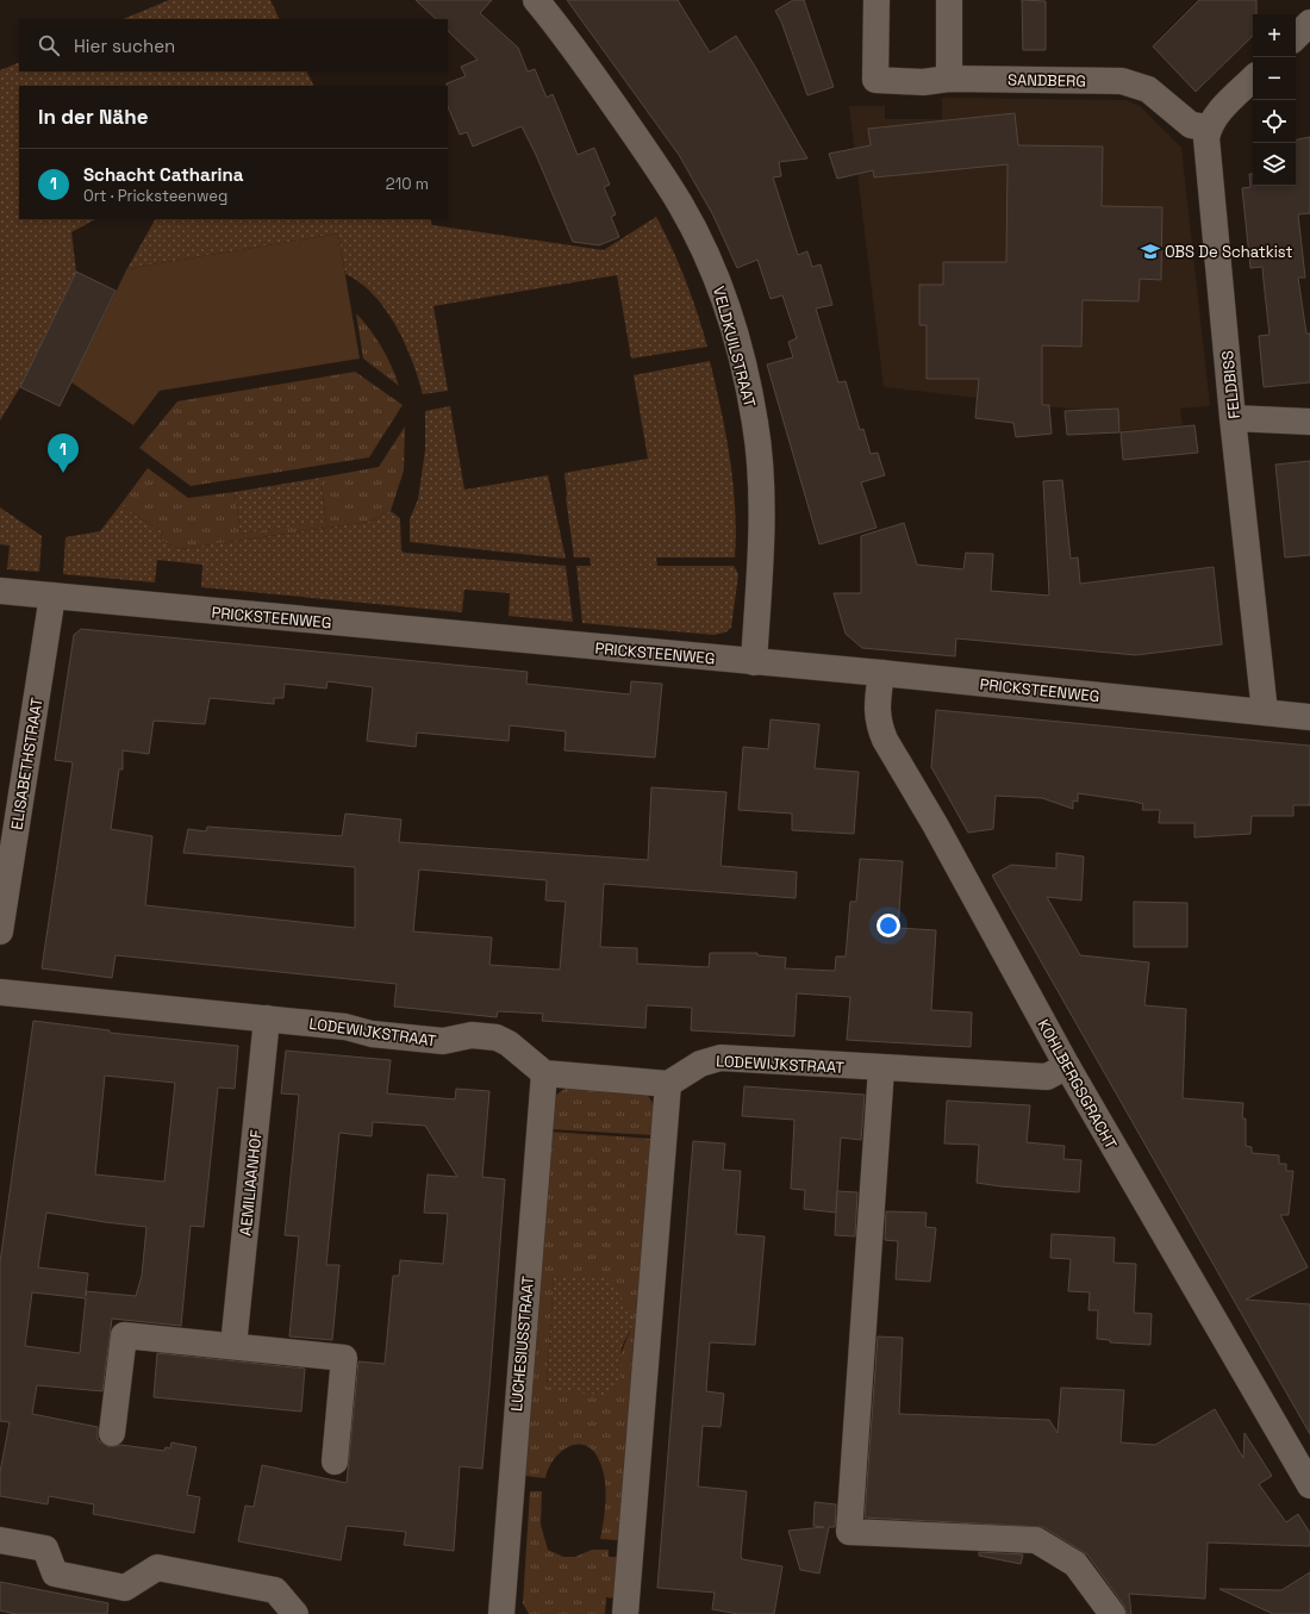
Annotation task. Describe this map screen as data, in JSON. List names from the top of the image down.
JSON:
{
  "streets": {
    "street": [
      "SANDBERG",
      "VELDKUILSTRAAT",
      "FELDBISS",
      "PRICKSTEENWEG",
      "ELISABETHSTRAAT",
      "LODEWIJKSTRAAT",
      "KOHLBERGSGRACHT",
      "AEMILIAANHOF",
      "LUCHESIUSSTRAAT"
    ]
  },
  "crossings": [
    ["SANDBERG", "FELDBISS"],
    ["VELDKUILSTRAAT", "PRICKSTEENWEG"],
    ["FELDBISS", "PRICKSTEENWEG"],
    ["PRICKSTEENWEG", "ELISABETHSTRAAT"],
    ["PRICKSTEENWEG", "KOHLBERGSGRACHT"],
    ["LODEWIJKSTRAAT", "KOHLBERGSGRACHT"],
    ["LODEWIJKSTRAAT", "AEMILIAANHOF"],
    ["LODEWIJKSTRAAT", "LUCHESIUSSTRAAT"]
  ],
  "places": {
    "school or university": ["OBS De Schatkist"]
  },
  "page": {
    "map_buttons": ["+", "−"],
    "search": "Hier suchen",
    "heading": "In der Nähe",
    "list": [
      {
        "mark": "1",
        "name": "Schacht Catharina",
        "note": "Ort · Pricksteenweg",
        "value": "210 m"
      }
    ],
    "pins": "1"
  }
}
